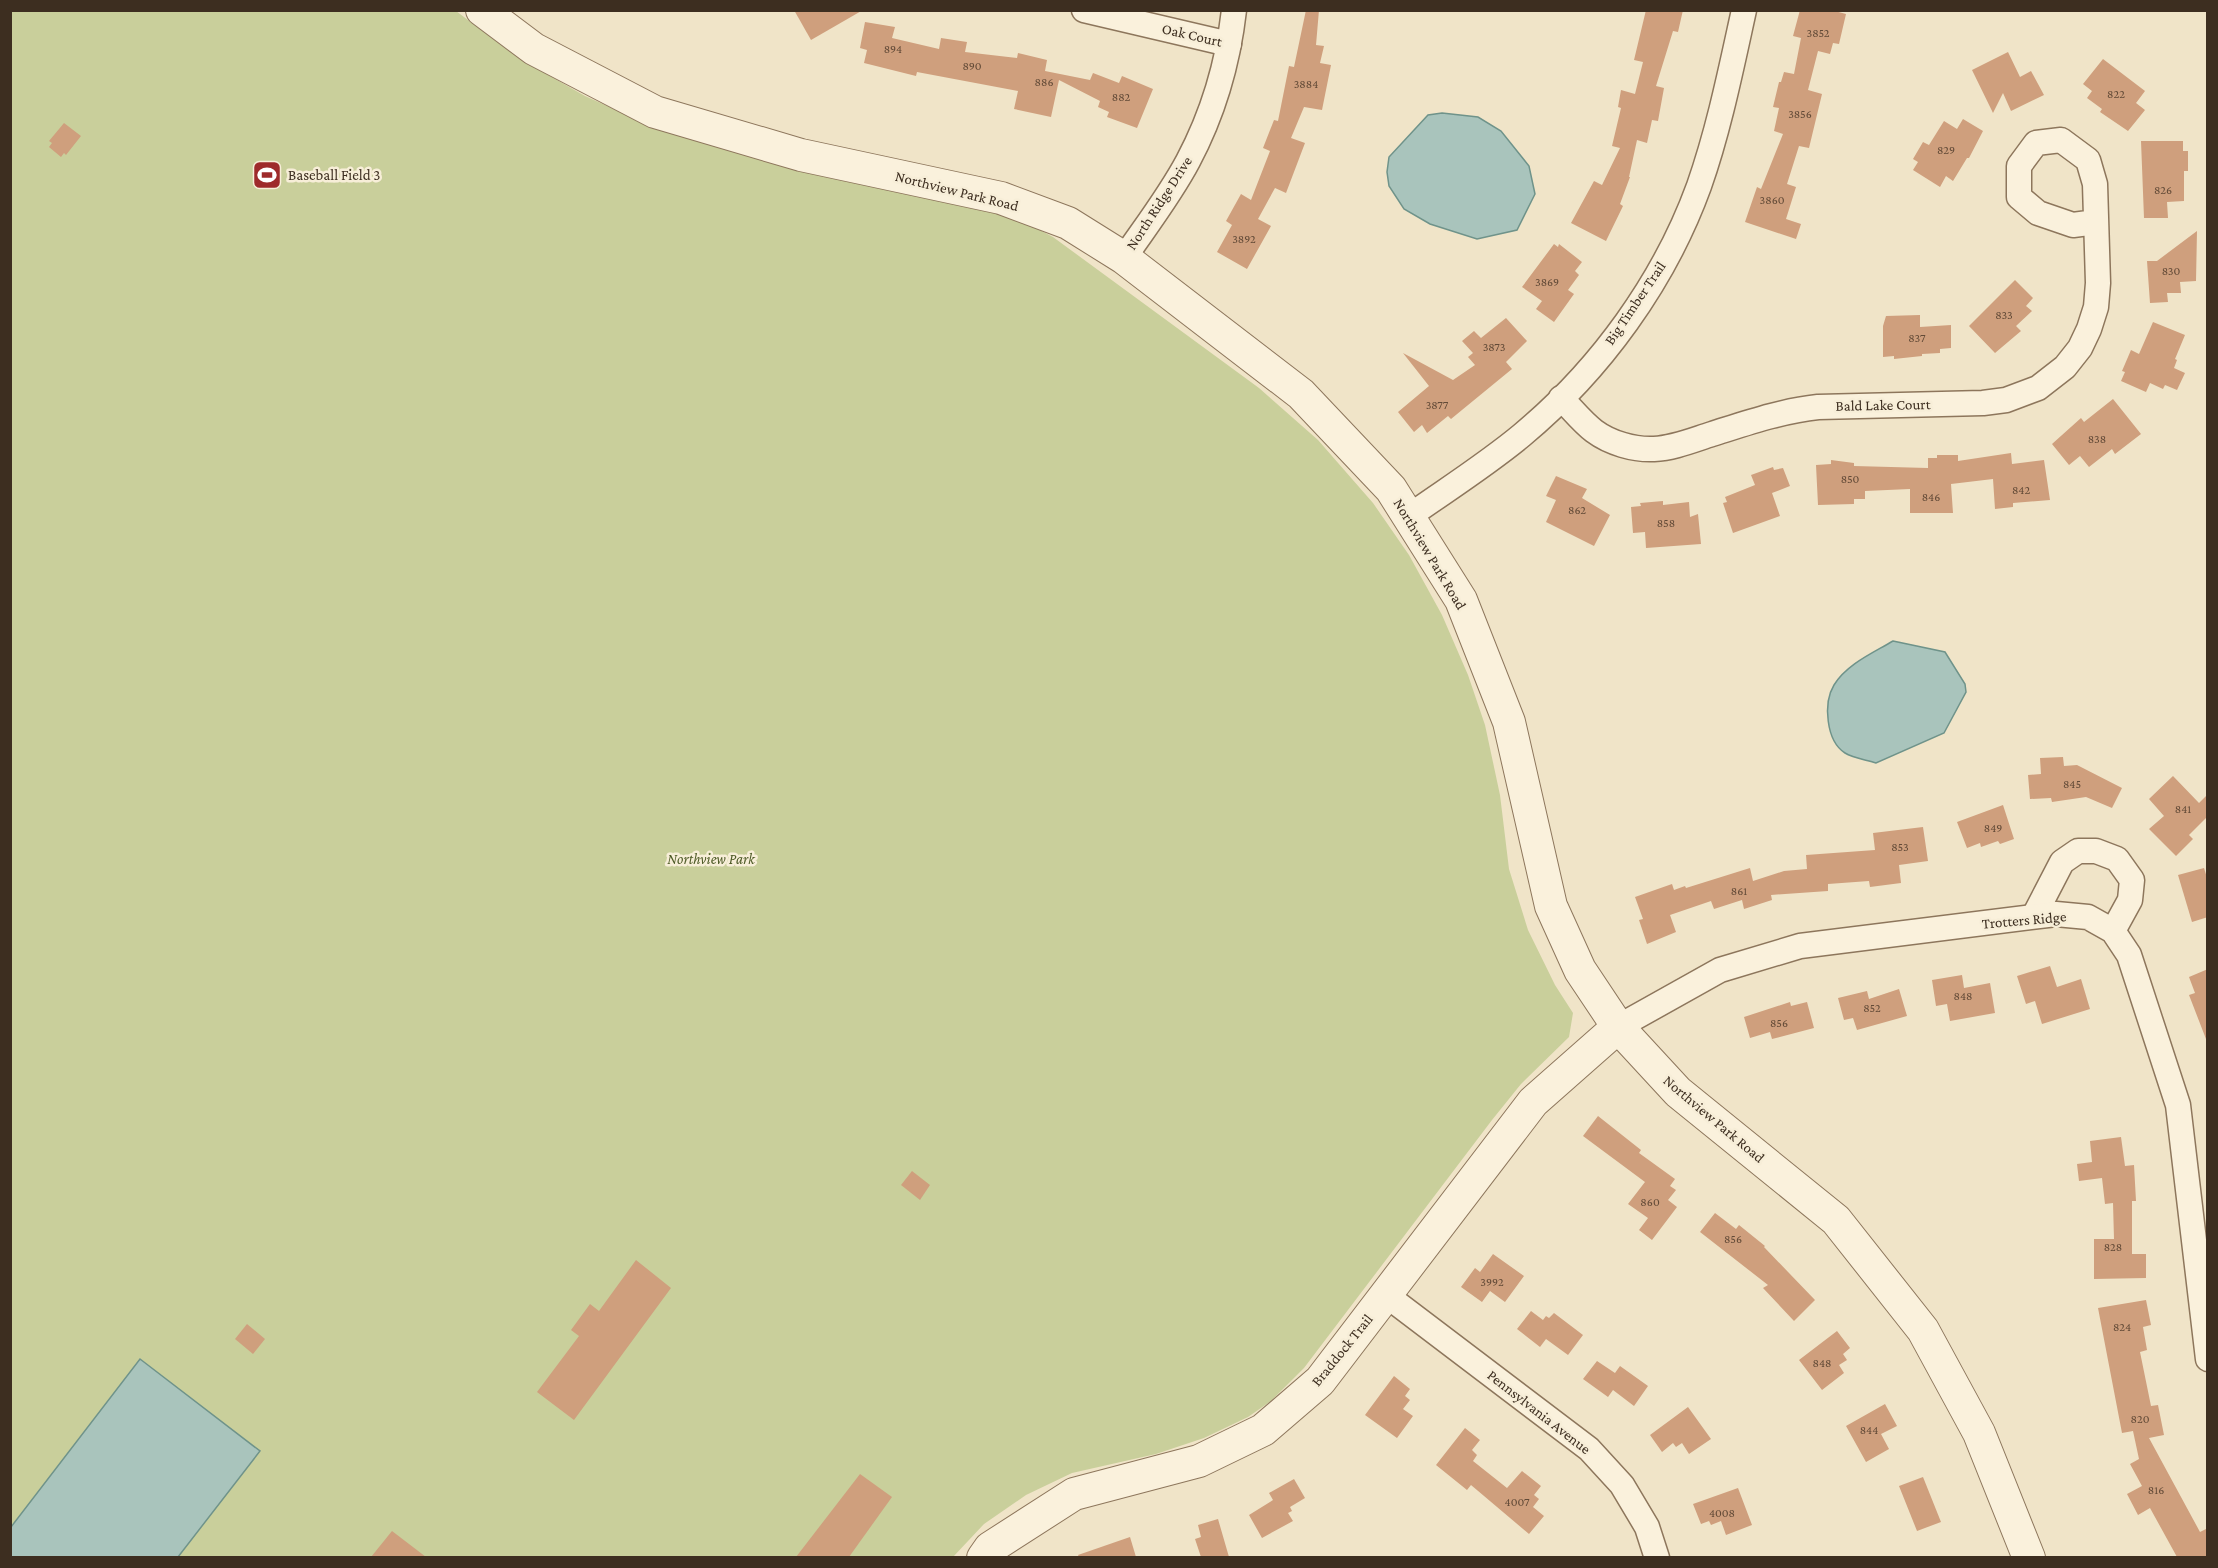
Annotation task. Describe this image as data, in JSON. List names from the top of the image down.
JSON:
{
  "streets": {
    "street": [
      "Oak Court",
      "Northview Park Road",
      "North Ridge Drive",
      "Big Timber Trail",
      "Bald Lake Court",
      "Trotters Ridge",
      "Braddock Trail",
      "Pennsylvania Avenue"
    ]
  },
  "crossings": [
    ["Oak Court", "North Ridge Drive"],
    ["Northview Park Road", "North Ridge Drive"],
    ["Northview Park Road", "Big Timber Trail"],
    ["Northview Park Road", "Trotters Ridge"],
    ["Northview Park Road", "Braddock Trail"],
    ["Big Timber Trail", "Bald Lake Court"],
    ["Trotters Ridge", "Braddock Trail"],
    ["Braddock Trail", "Pennsylvania Avenue"]
  ],
  "parks": ["Northview Park"],
  "places": {
    "sports": ["Baseball Field 3"]
  },
  "house_numbers": [
    "3852",
    "894",
    "890",
    "886",
    "3884",
    "822",
    "882",
    "3856",
    "829",
    "826",
    "3860",
    "3892",
    "830",
    "3869",
    "833",
    "837",
    "3873",
    "3877",
    "838",
    "850",
    "842",
    "846",
    "862",
    "858",
    "845",
    "841",
    "849",
    "853",
    "861",
    "848",
    "852",
    "856",
    "860",
    "856",
    "828",
    "3992",
    "824",
    "848",
    "820",
    "844",
    "816",
    "4007",
    "4008"
  ]
}
